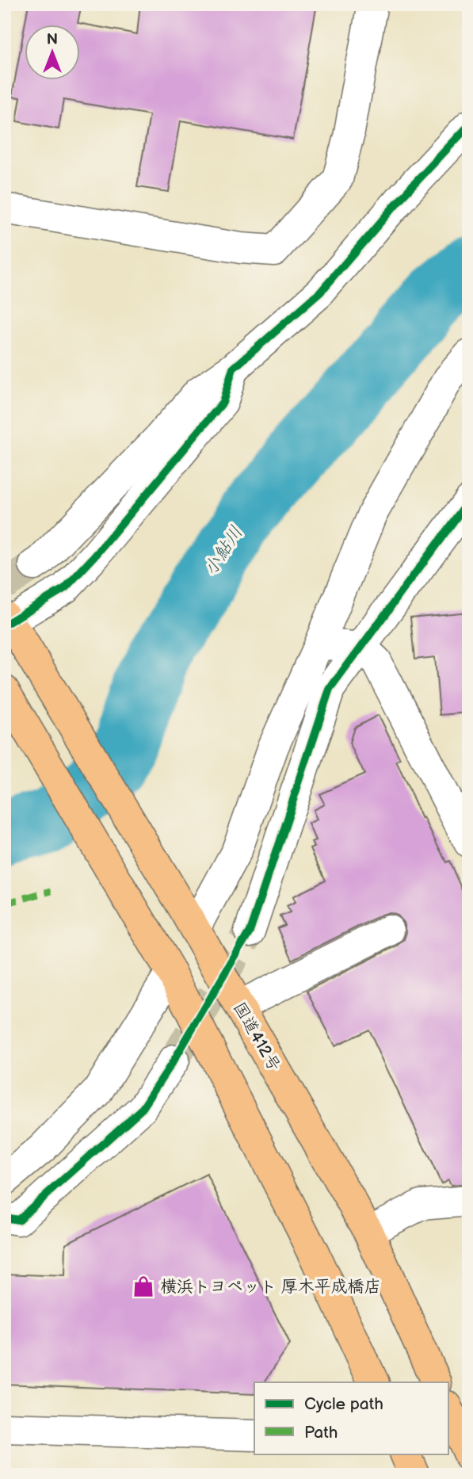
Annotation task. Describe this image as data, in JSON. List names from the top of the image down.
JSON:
{
  "streets": {
    "highway": ["国道412号"]
  },
  "water": ["小鮎川"],
  "places": {
    "shop": ["横浜トヨペット 厚木平成橋店"]
  },
  "legend": ["Cycle path", "Path"],
  "north": "top"
}
